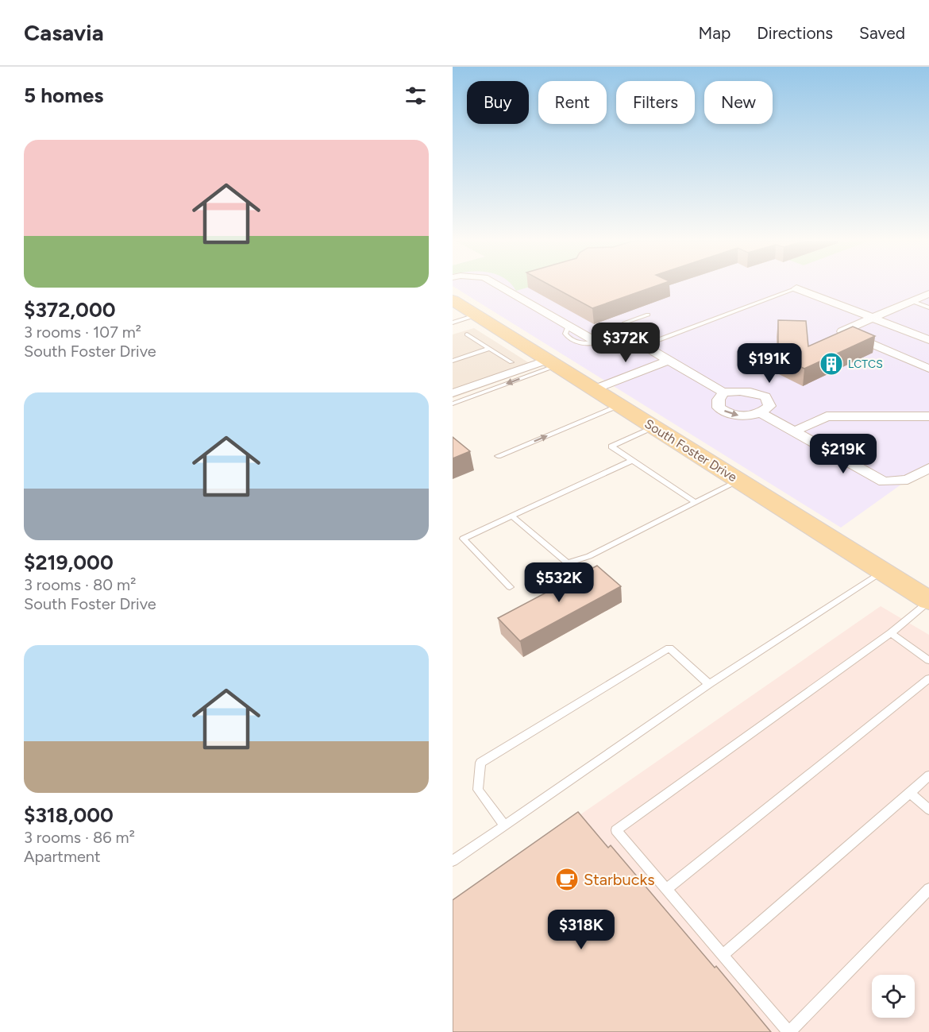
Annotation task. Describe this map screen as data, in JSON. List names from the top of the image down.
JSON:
{
  "streets": {
    "main road": ["South Foster Drive"]
  },
  "places": {
    "building": ["LCTCS"],
    "cafe": ["Starbucks"]
  },
  "page": {
    "header": "Casavia",
    "nav": ["Map", "Directions", "Saved"],
    "heading": "5 homes",
    "chip": [
      "Buy",
      "Rent",
      "Filters",
      "New"
    ],
    "list": [
      {
        "name": "$372,000",
        "note": "3 rooms · 107 m² · South Foster Drive"
      },
      {
        "name": "$219,000",
        "note": "3 rooms · 80 m² · South Foster Drive"
      },
      {
        "name": "$318,000",
        "note": "3 rooms · 86 m² · Apartment"
      }
    ],
    "price": [
      "$372K",
      "$191K",
      "$219K",
      "$532K",
      "$318K"
    ]
  }
}
